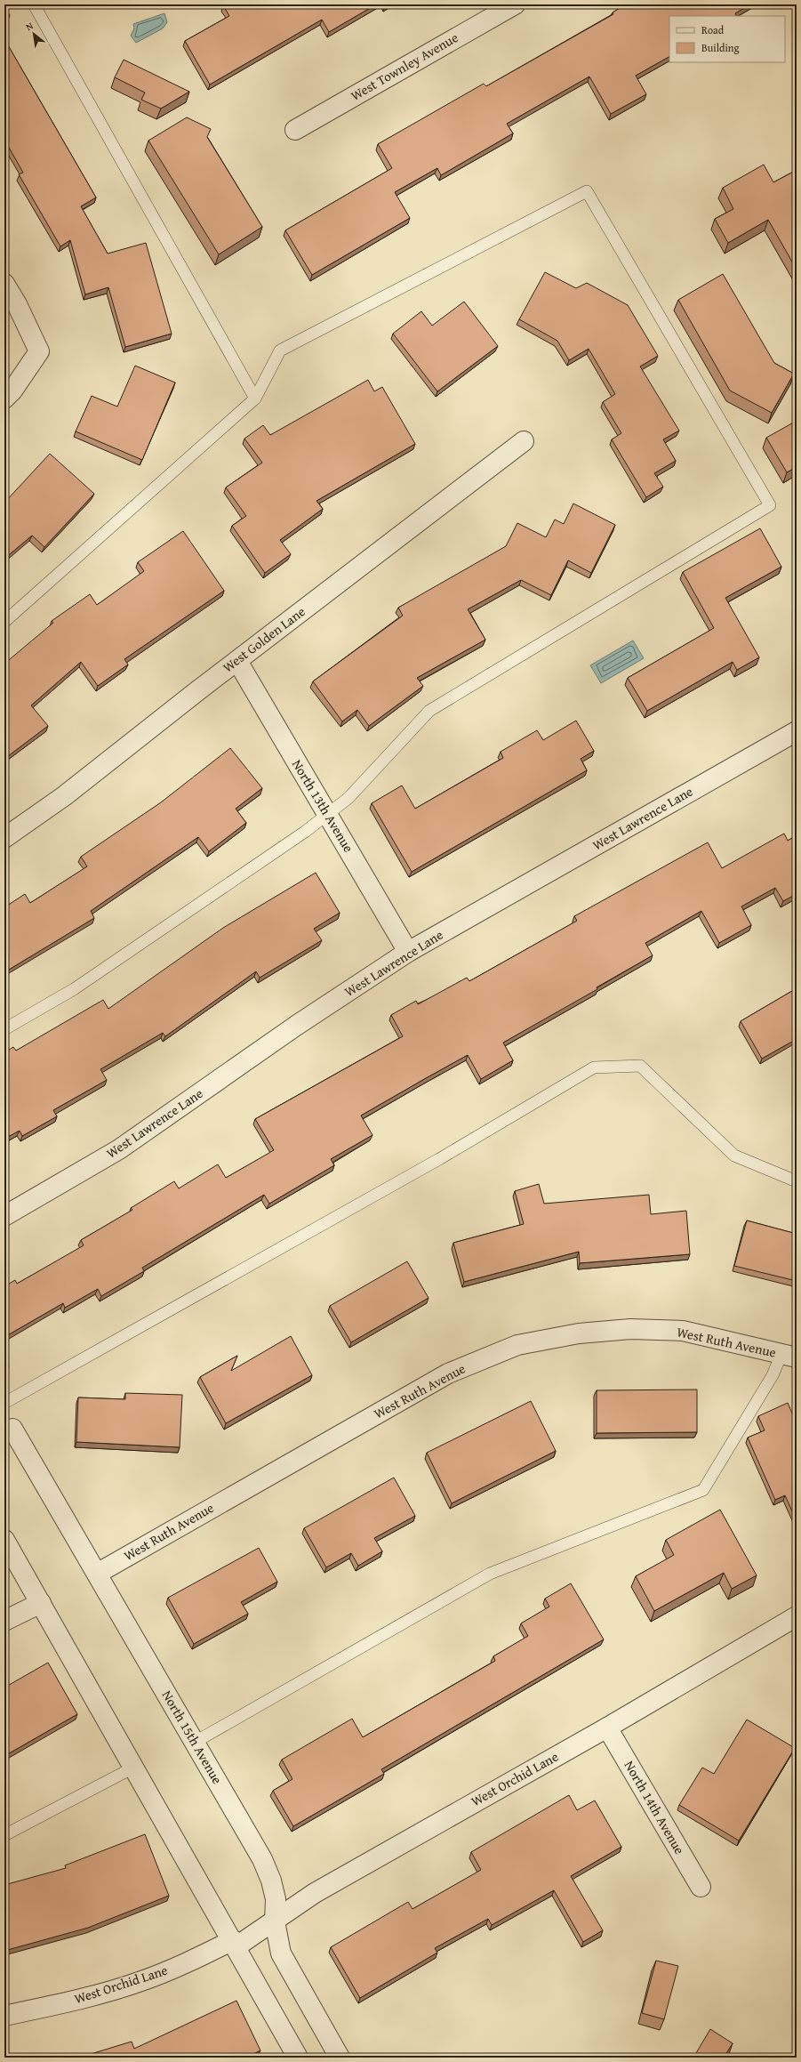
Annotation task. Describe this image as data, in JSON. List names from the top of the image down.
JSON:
{
  "streets": {
    "street": [
      "West Townley Avenue",
      "West Golden Lane",
      "North 13th Avenue",
      "West Lawrence Lane",
      "West Ruth Avenue",
      "North 15th Avenue",
      "West Orchid Lane",
      "North 14th Avenue"
    ]
  },
  "crossings": [
    ["West Golden Lane", "North 13th Avenue"],
    ["North 13th Avenue", "West Lawrence Lane"],
    ["West Ruth Avenue", "North 15th Avenue"],
    ["North 15th Avenue", "West Orchid Lane"],
    ["West Orchid Lane", "North 14th Avenue"]
  ],
  "legend": ["Road", "Building"],
  "north": "top left"
}
